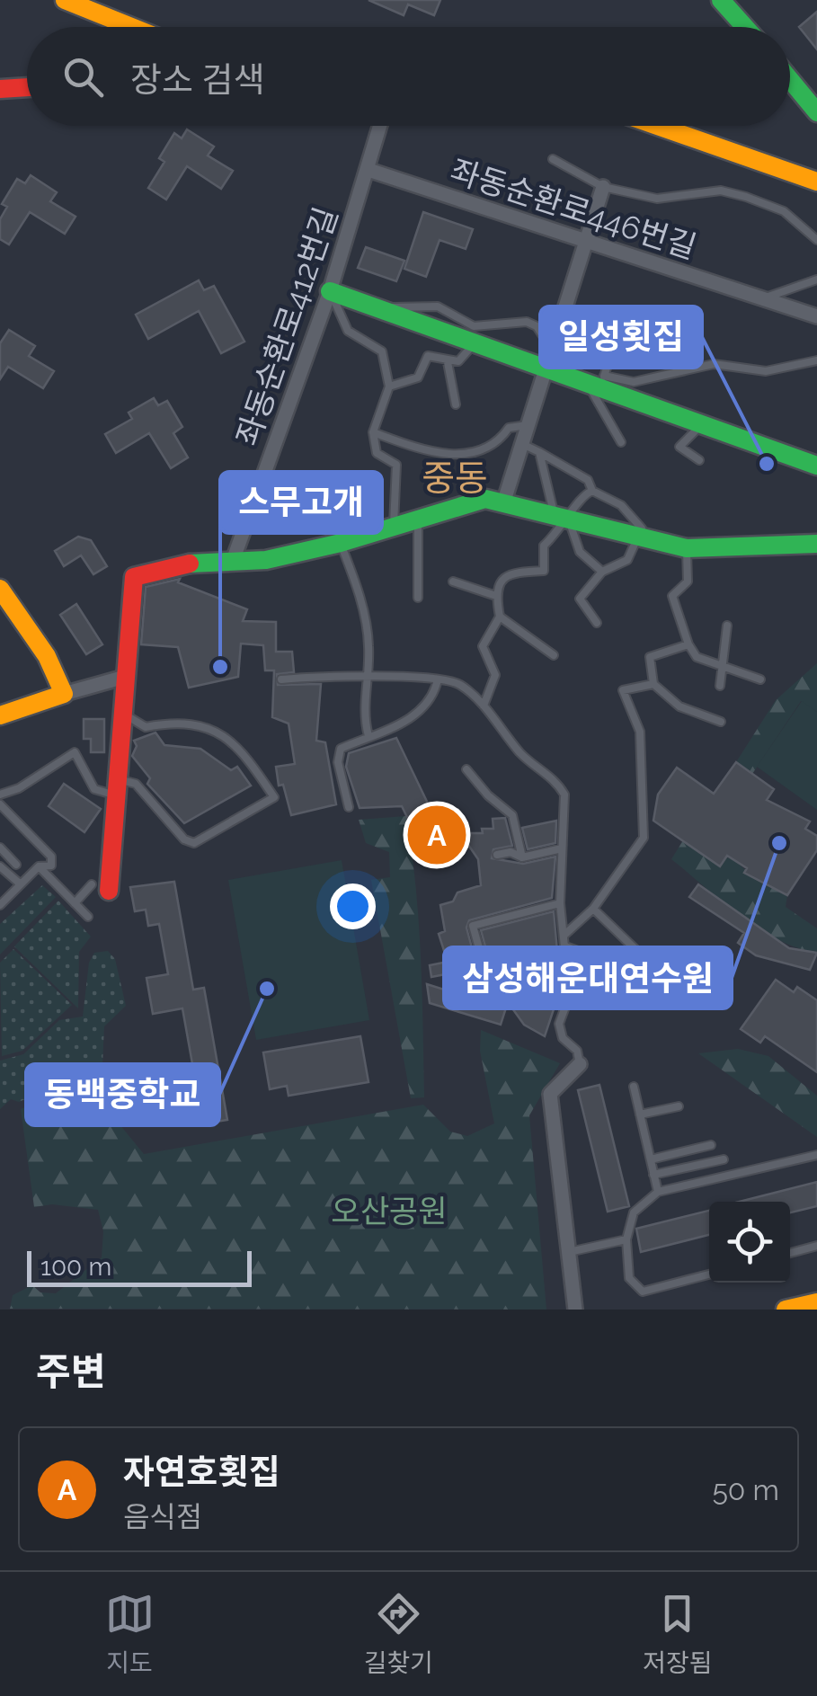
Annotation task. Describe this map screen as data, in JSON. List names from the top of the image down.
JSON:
{
  "streets": {
    "street": ["좌동순환로446번길", "좌동순환로412번길"]
  },
  "crossings": [
    ["좌동순환로446번길", "좌동순환로412번길"]
  ],
  "districts": ["중동"],
  "parks": ["오산공원"],
  "places": [
    "일성횟집",
    "스무고개",
    "삼성해운대연수원",
    "동백중학교"
  ],
  "scale_bar": "100 m",
  "page": {
    "search": "장소 검색",
    "pins": "A",
    "scale": "100 m",
    "heading": "주변",
    "list": [
      {
        "mark": "A",
        "name": "자연호횟집",
        "note": "음식점",
        "value": "50 m"
      }
    ],
    "nav": ["지도", "길찾기", "저장됨"]
  }
}
